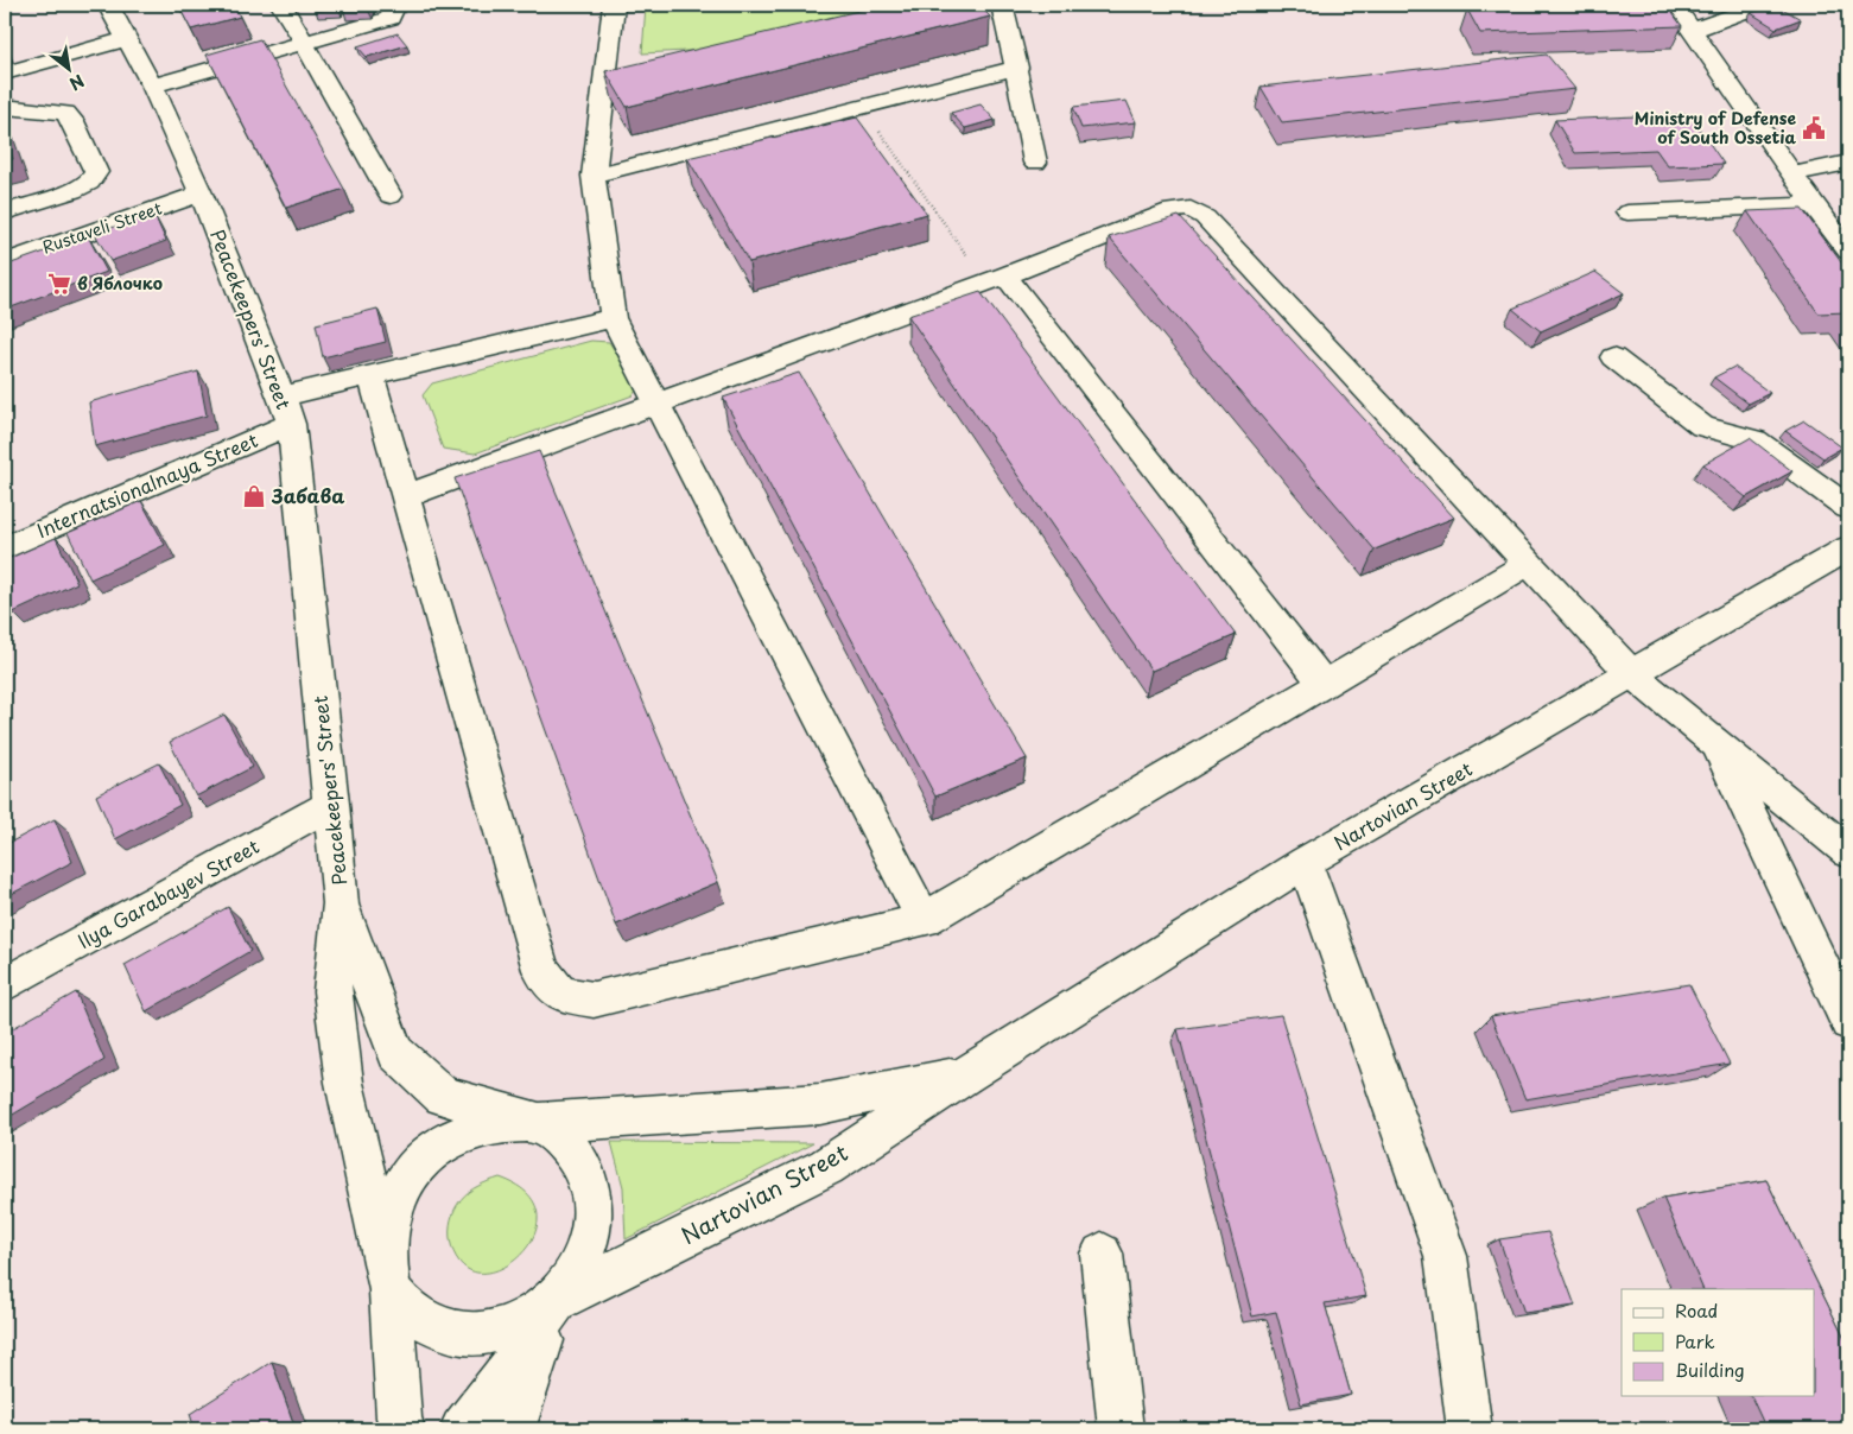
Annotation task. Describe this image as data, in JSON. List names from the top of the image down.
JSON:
{
  "streets": {
    "street": [
      "Rustaveli Street",
      "Peacekeepers' Street",
      "Internatsionalnaya Street",
      "Nartovian Street",
      "Ilya Garabayev Street"
    ]
  },
  "crossings": [
    ["Rustaveli Street", "Peacekeepers' Street"],
    ["Peacekeepers' Street", "Internatsionalnaya Street"],
    ["Peacekeepers' Street", "Nartovian Street"],
    ["Peacekeepers' Street", "Ilya Garabayev Street"]
  ],
  "places": {
    "public building": ["Ministry of Defense of South Ossetia"],
    "supermarket": ["в Яблочко"],
    "shop": ["Забава"]
  },
  "legend": ["Road", "Park", "Building"],
  "north": "bottom right"
}
